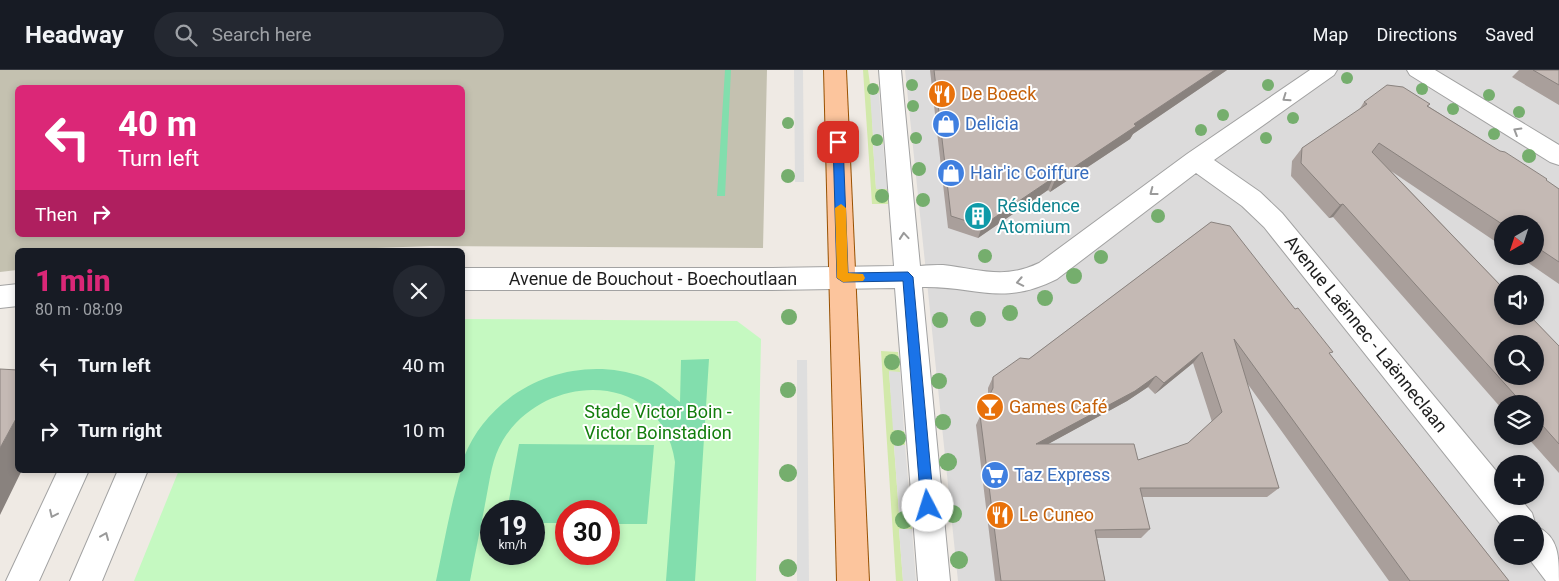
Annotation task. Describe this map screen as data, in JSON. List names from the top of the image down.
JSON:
{
  "streets": {
    "street": ["Avenue de Bouchout - Boechoutlaan", "Avenue Laënnec - Laënneclaan"]
  },
  "crossings": [
    ["Avenue de Bouchout - Boechoutlaan", "Avenue Laënnec - Laënneclaan"]
  ],
  "one_way": ["Avenue de Bouchout - Boechoutlaan"],
  "parks": ["Stade Victor Boin - Victor Boinstadion"],
  "places": {
    "restaurant": ["De Boeck", "Le Cuneo"],
    "shop": ["Delicia", "Hair'ic Coiffure"],
    "building": ["Résidence Atomium"],
    "bar": ["Games Café"],
    "supermarket": ["Taz Express"]
  },
  "north": "bottom left",
  "page": {
    "header": "Headway",
    "search": "Search here",
    "nav": ["Map", "Directions", "Saved"],
    "turn": ["40 m", "Turn left"],
    "then": "Then",
    "map_buttons": ["+", "−"],
    "heading": ["1 min", "80 m · 08:09"],
    "list": [
      {
        "name": "Turn left",
        "value": "40 m"
      },
      {
        "name": "Turn right",
        "value": "10 m"
      }
    ],
    "speed": "19 km/h",
    "limit": "30"
  }
}
